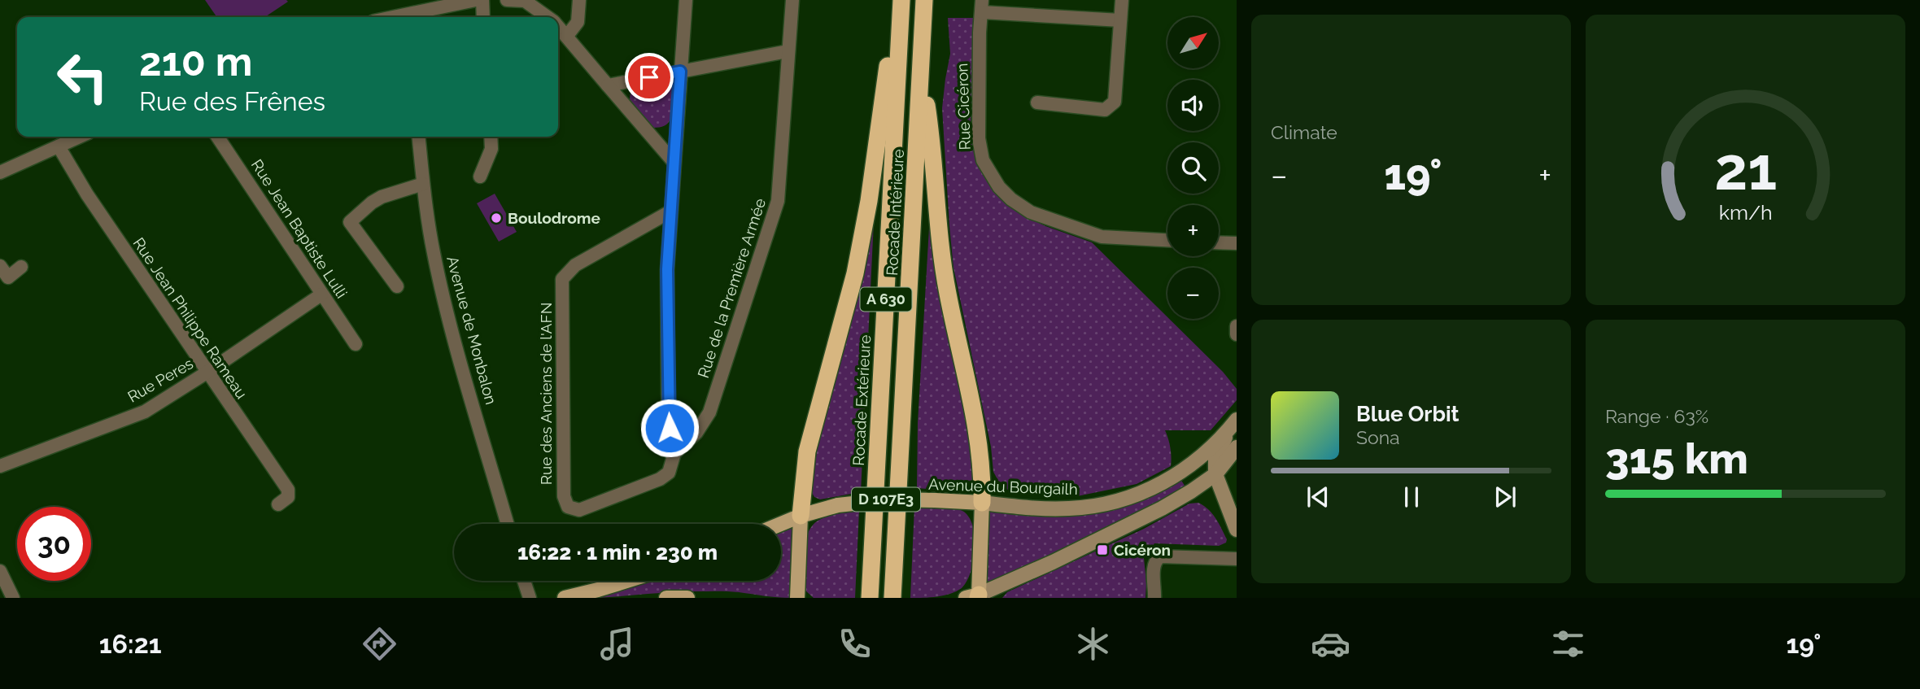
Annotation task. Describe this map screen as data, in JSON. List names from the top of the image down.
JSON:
{
  "streets": {
    "highway": ["Rocade Intérieure", "A 630", "Rocade Extérieure"],
    "main road": ["Avenue du Bourgailh", "D 107E3"],
    "street": [
      "Rue Cicéron",
      "Rue Jean Baptiste Lulli",
      "Rue de la Première Armée",
      "Rue Jean Philippe Rameau",
      "Avenue de Monbalon",
      "Rue Peres",
      "Rue des Anciens de l'AFN"
    ]
  },
  "crossings": [
    ["Rue Jean Baptiste Lulli", "Rue Peres"],
    ["Rue de la Première Armée", "Rue des Anciens de l'AFN"],
    ["Rue Jean Philippe Rameau", "Rue Peres"]
  ],
  "places": {
    "other": ["Boulodrome"],
    "transit": ["Cicéron"]
  },
  "north": "top right",
  "page": {
    "tile": [
      "Climate",
      ["Range · 63%", "315 km"]
    ],
    "map_buttons": ["+", "−"],
    "turn": ["210 m", "Rue des Frênes"],
    "heat": ["−", "19°", "+"],
    "song": ["Blue Orbit", "Sona"],
    "limit": "30",
    "trip": "16:22 · 1 min · 230 m",
    "tabs": ["16:21", "19°"],
    "gauge": ["21", "km/h"]
  }
}
